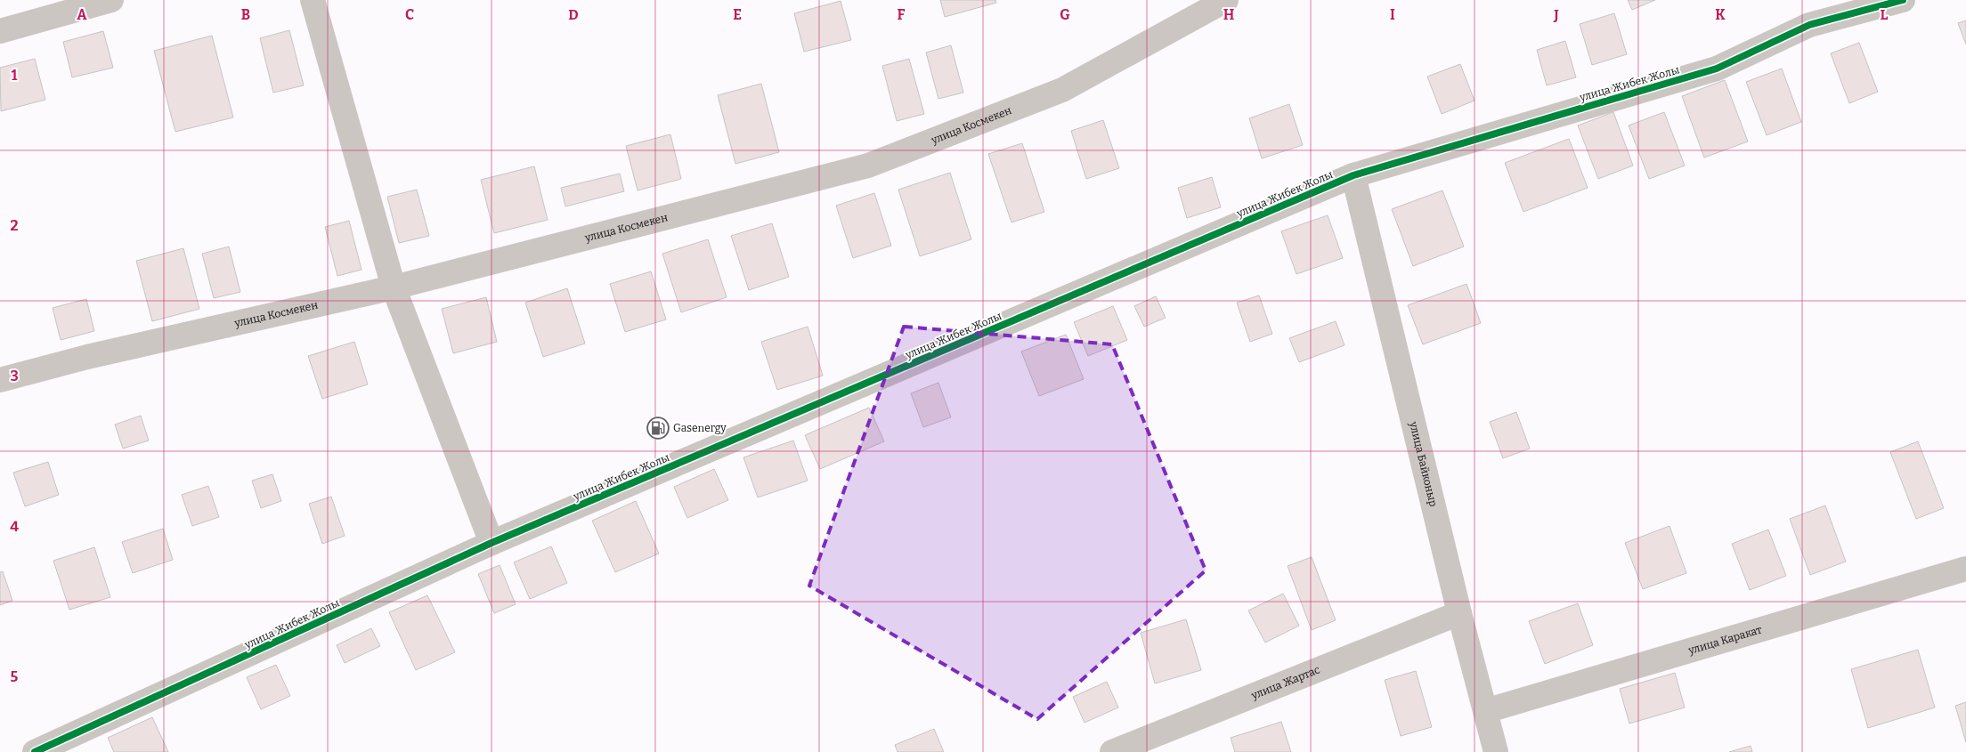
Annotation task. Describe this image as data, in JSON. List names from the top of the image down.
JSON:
{
  "streets": {
    "street": [
      "улица Жибек Жолы",
      "улица Космекен",
      "улица Байконыр",
      "улица Каракат",
      "улица Жартас"
    ]
  },
  "crossings": [
    ["улица Жибек Жолы", "улица Байконыр"],
    ["улица Байконыр", "улица Каракат"],
    ["улица Байконыр", "улица Жартас"]
  ],
  "places": {
    "fuel station": ["Gasenergy"]
  },
  "grid": {
    "columns": [
      "A",
      "B",
      "C",
      "D",
      "E",
      "F",
      "G",
      "H",
      "I",
      "J",
      "K",
      "L"
    ],
    "rows": [
      "1",
      "2",
      "3",
      "4",
      "5"
    ]
  }
}
